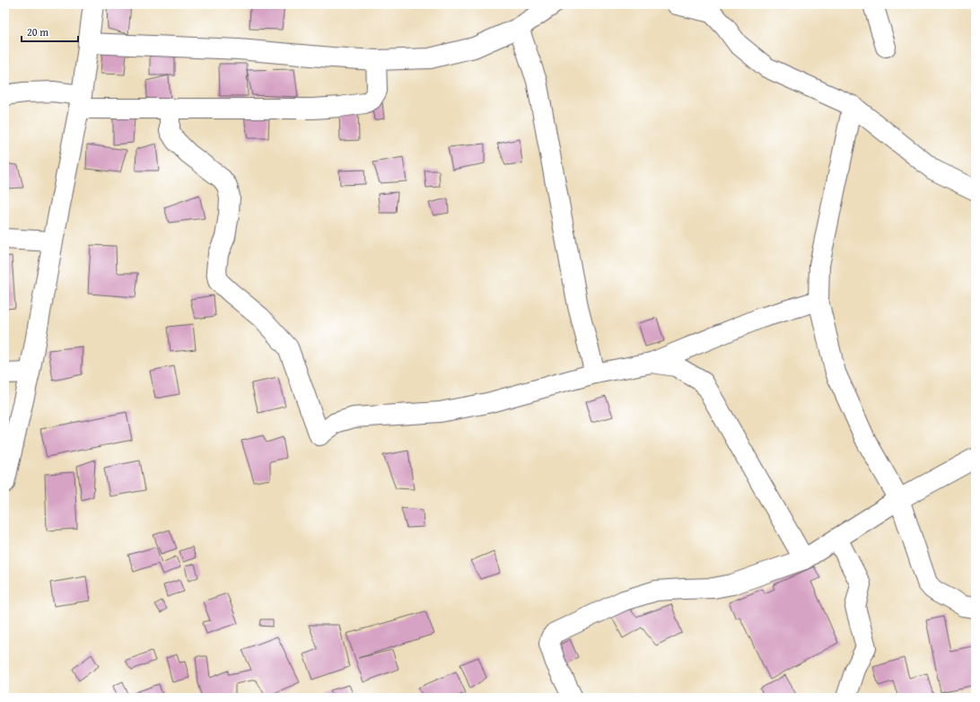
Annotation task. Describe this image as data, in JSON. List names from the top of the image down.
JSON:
{
  "scale_bar": "20 m"
}
